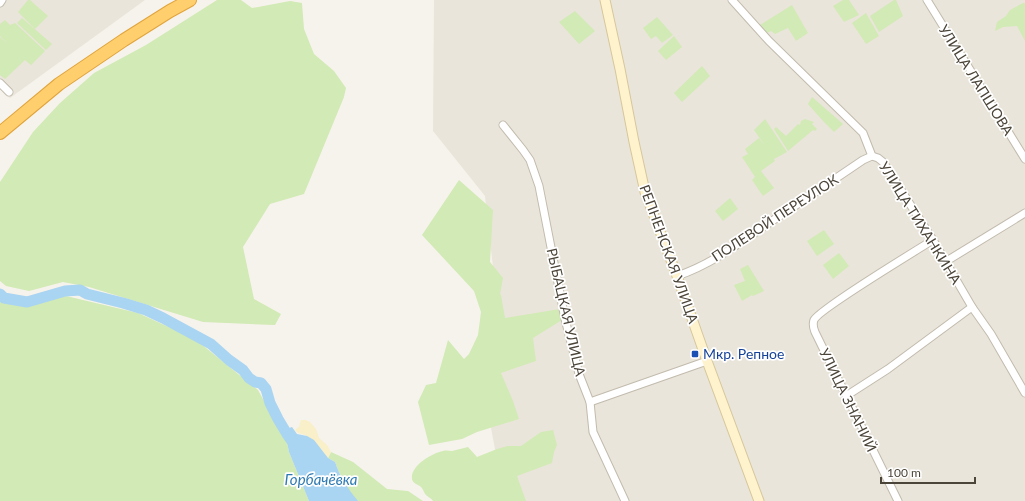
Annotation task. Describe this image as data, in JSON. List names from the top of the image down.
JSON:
{
  "streets": {
    "street": [
      "УЛИЦА ЛАПШОВА",
      "ПОЛЕВОЙ ПЕРЕУЛОК",
      "УЛИЦА ТИХАНКИНА",
      "РЕПНЕНСКАЯ УЛИЦА",
      "РЫБАЦКАЯ УЛИЦА",
      "УЛИЦА ЗНАНИЙ"
    ]
  },
  "crossings": [
    ["ПОЛЕВОЙ ПЕРЕУЛОК", "УЛИЦА ТИХАНКИНА"],
    ["ПОЛЕВОЙ ПЕРЕУЛОК", "РЕПНЕНСКАЯ УЛИЦА"],
    ["УЛИЦА ТИХАНКИНА", "УЛИЦА ЗНАНИЙ"]
  ],
  "water": ["Горбачёвка"],
  "places": {
    "transit": ["Мкр. Репное"]
  },
  "scale_bar": "100 m"
}
